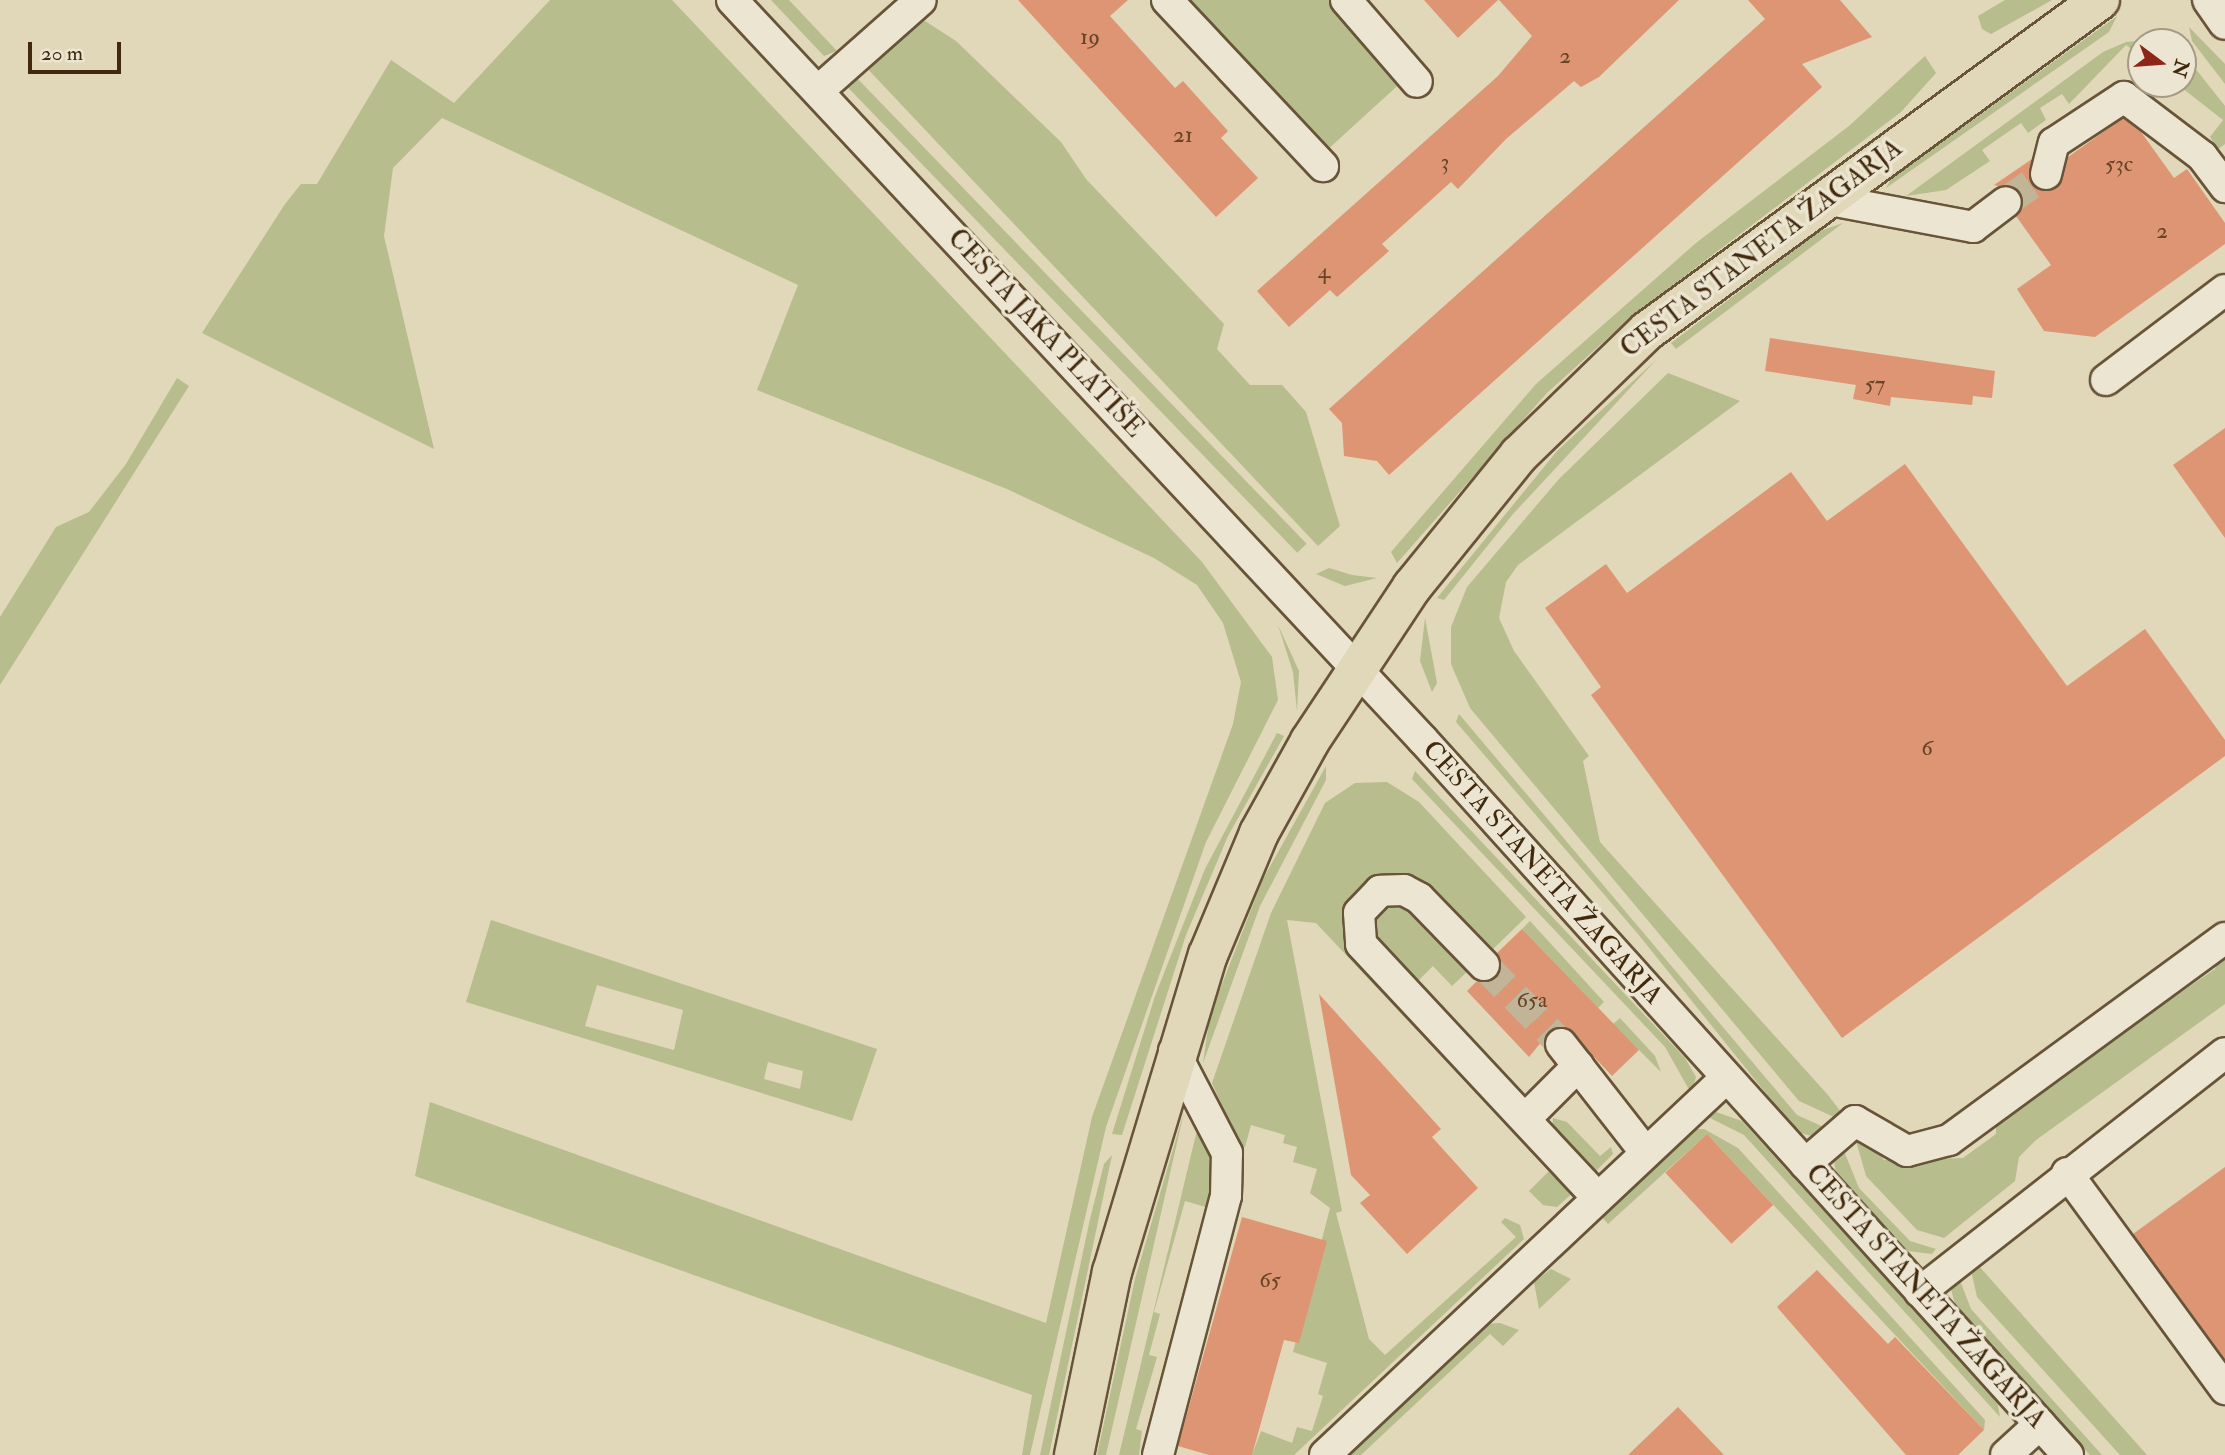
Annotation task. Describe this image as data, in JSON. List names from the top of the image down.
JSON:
{
  "streets": {
    "main road": ["CESTA STANETA ŽAGARJA"],
    "street": ["CESTA JAKA PLATIŠE"]
  },
  "crossings": [
    ["CESTA STANETA ŽAGARJA", "CESTA JAKA PLATIŠE"]
  ],
  "house_numbers": [
    "19",
    "2",
    "21",
    "3",
    "53c",
    "2",
    "4",
    "57",
    "6",
    "65a",
    "65"
  ],
  "scale_bar": "20 m",
  "north": "right"
}
